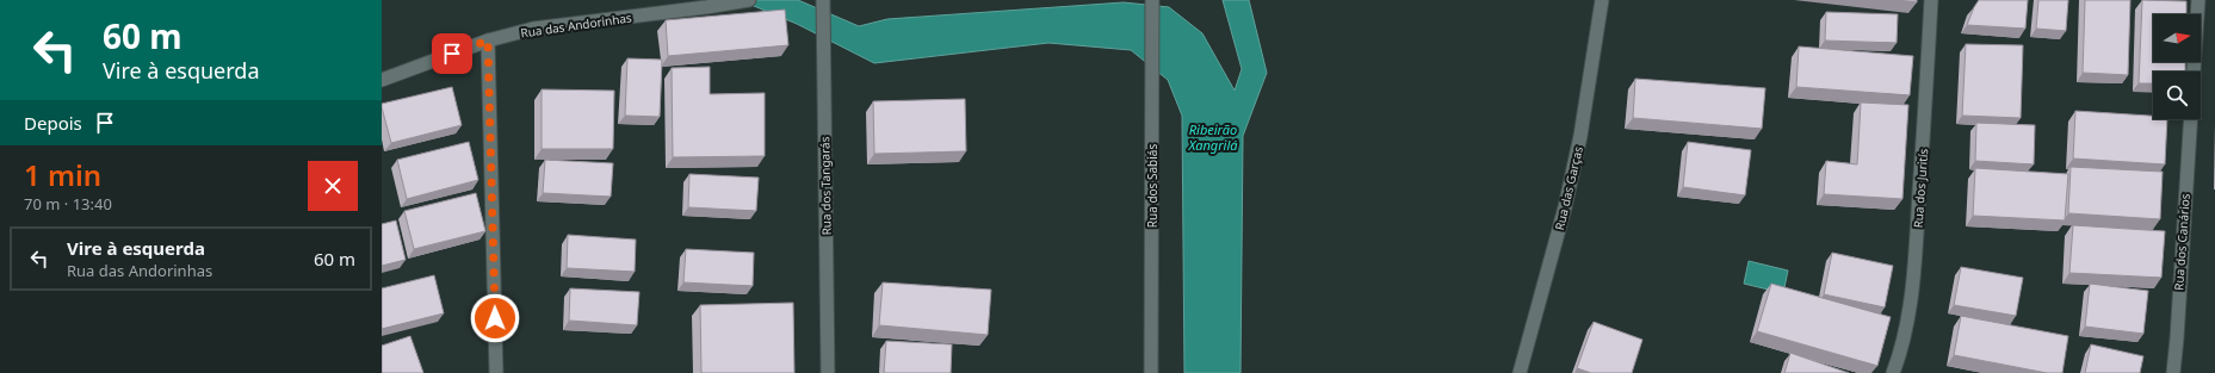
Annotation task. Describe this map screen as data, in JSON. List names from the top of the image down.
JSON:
{
  "streets": {
    "street": [
      "Rua das Andorinhas",
      "Rua dos Tangarás",
      "Rua dos Sabiás",
      "Rua das Garças",
      "Rua dos Juritís",
      "Rua dos Canários"
    ]
  },
  "water": ["Ribeirão Xangrilá"],
  "north": "right",
  "page": {
    "turn": ["60 m", "Vire à esquerda"],
    "then": "Depois",
    "heading": ["1 min", "70 m · 13:40"],
    "list": [
      {
        "name": "Vire à esquerda",
        "note": "Rua das Andorinhas",
        "value": "60 m"
      }
    ]
  }
}
